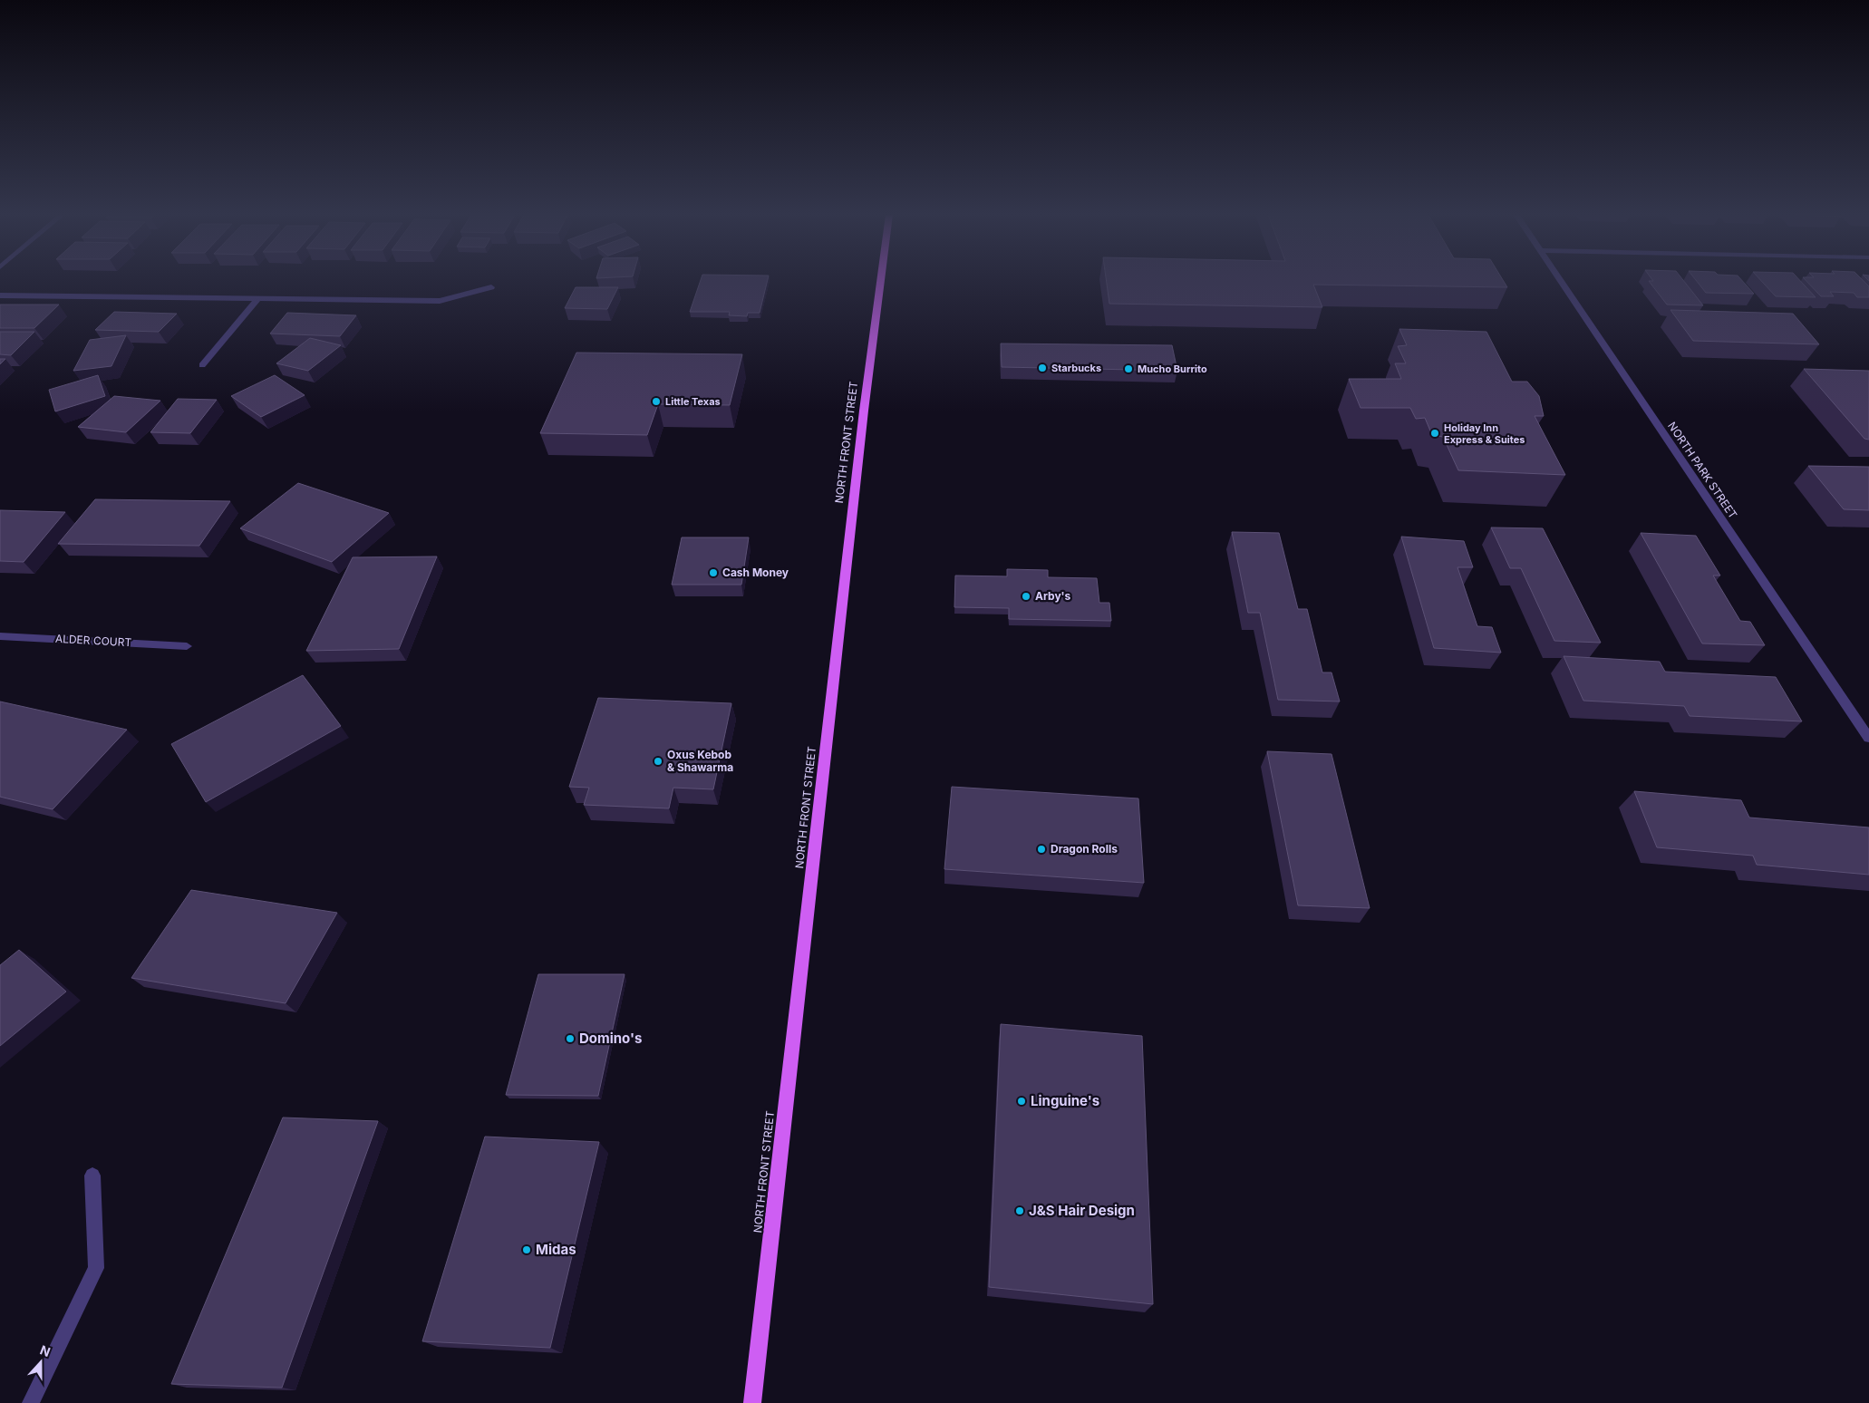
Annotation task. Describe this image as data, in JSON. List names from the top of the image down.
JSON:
{
  "streets": {
    "main road": ["NORTH FRONT STREET"],
    "street": ["NORTH PARK STREET", "ALDER COURT"]
  },
  "places": [
    "Starbucks",
    "Mucho Burrito",
    "Little Texas",
    "Holiday Inn Express & Suites",
    "Cash Money",
    "Arby's",
    "Oxus Kebob & Shawarma",
    "Dragon Rolls",
    "Domino's",
    "Linguine's",
    "J&S Hair Design",
    "Midas"
  ],
  "north": "top"
}
